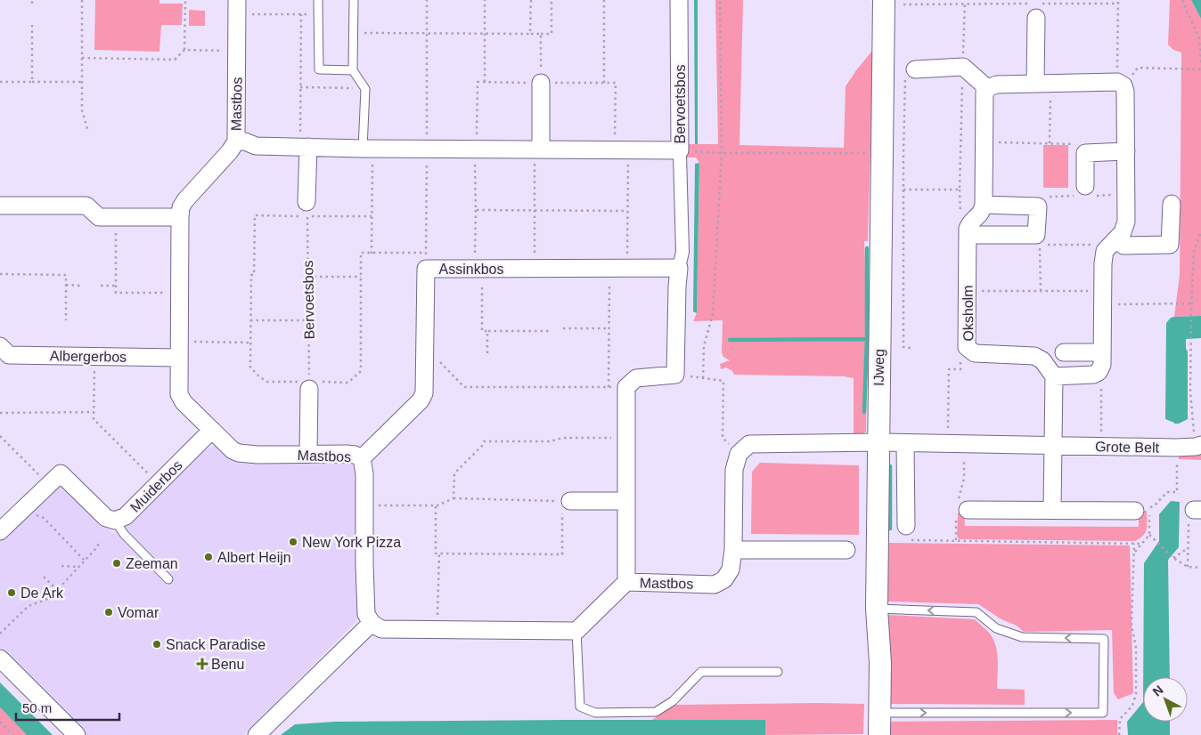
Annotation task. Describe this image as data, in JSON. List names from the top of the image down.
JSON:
{
  "streets": {
    "street": [
      "Mastbos",
      "Bervoetsbos",
      "Assinkbos",
      "Oksholm",
      "Albergerbos",
      "IJweg",
      "Grote Belt",
      "Muiderbos"
    ]
  },
  "crossings": [
    ["Mastbos", "Bervoetsbos"],
    ["Mastbos", "Assinkbos"],
    ["Mastbos", "Albergerbos"],
    ["Mastbos", "Muiderbos"],
    ["IJweg", "Grote Belt"]
  ],
  "places": {
    "other": [
      "New York Pizza",
      "Albert Heijn",
      "Zeeman",
      "De Ark",
      "Vomar",
      "Snack Paradise"
    ],
    "health": ["Benu"]
  },
  "scale_bar": "50 m",
  "north": "top left"
}
